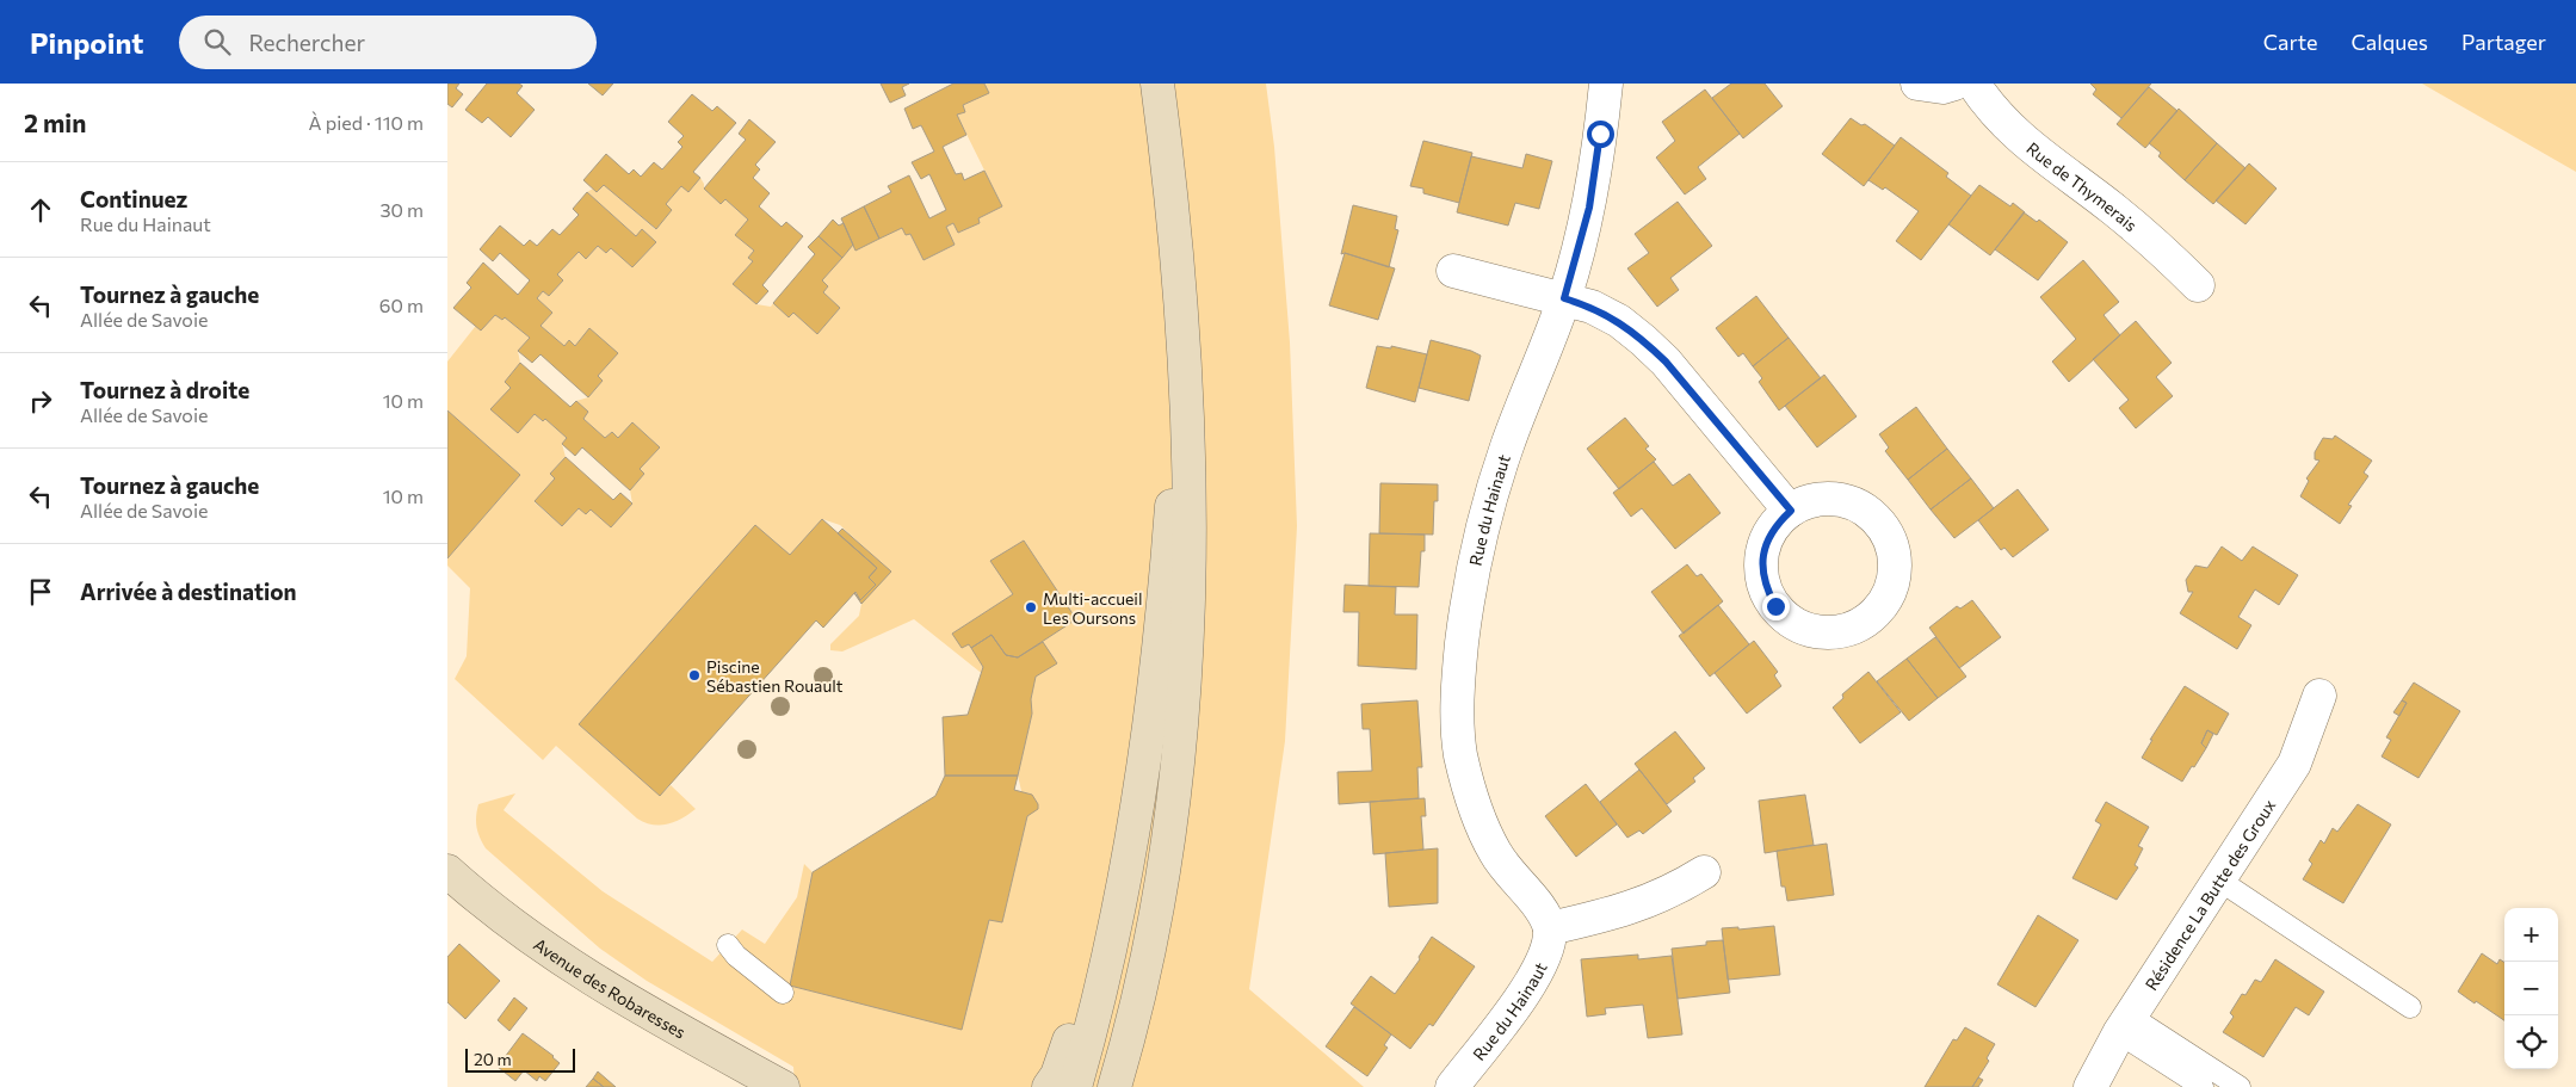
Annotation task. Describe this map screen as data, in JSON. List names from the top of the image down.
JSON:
{
  "streets": {
    "main road": ["Avenue des Robaresses"],
    "street": ["Rue de Thymerais", "Rue du Hainaut", "Résidence La Butte des Groux"]
  },
  "places": ["Multi-accueil Les Oursons", "Piscine Sébastien Rouault"],
  "scale_bar": "20 m",
  "page": {
    "header": "Pinpoint",
    "search": "Rechercher",
    "nav": ["Carte", "Calques", "Partager"],
    "heading": ["2 min", "À pied · 110 m"],
    "list": [
      ["Continuez", "Rue du Hainaut", "30 m"],
      ["Tournez à gauche", "Allée de Savoie", "60 m"],
      ["Tournez à droite", "Allée de Savoie", "10 m"],
      ["Tournez à gauche", "Allée de Savoie", "10 m"],
      "Arrivée à destination"
    ],
    "map_buttons": ["+", "−"],
    "scale": "20 m"
  }
}
